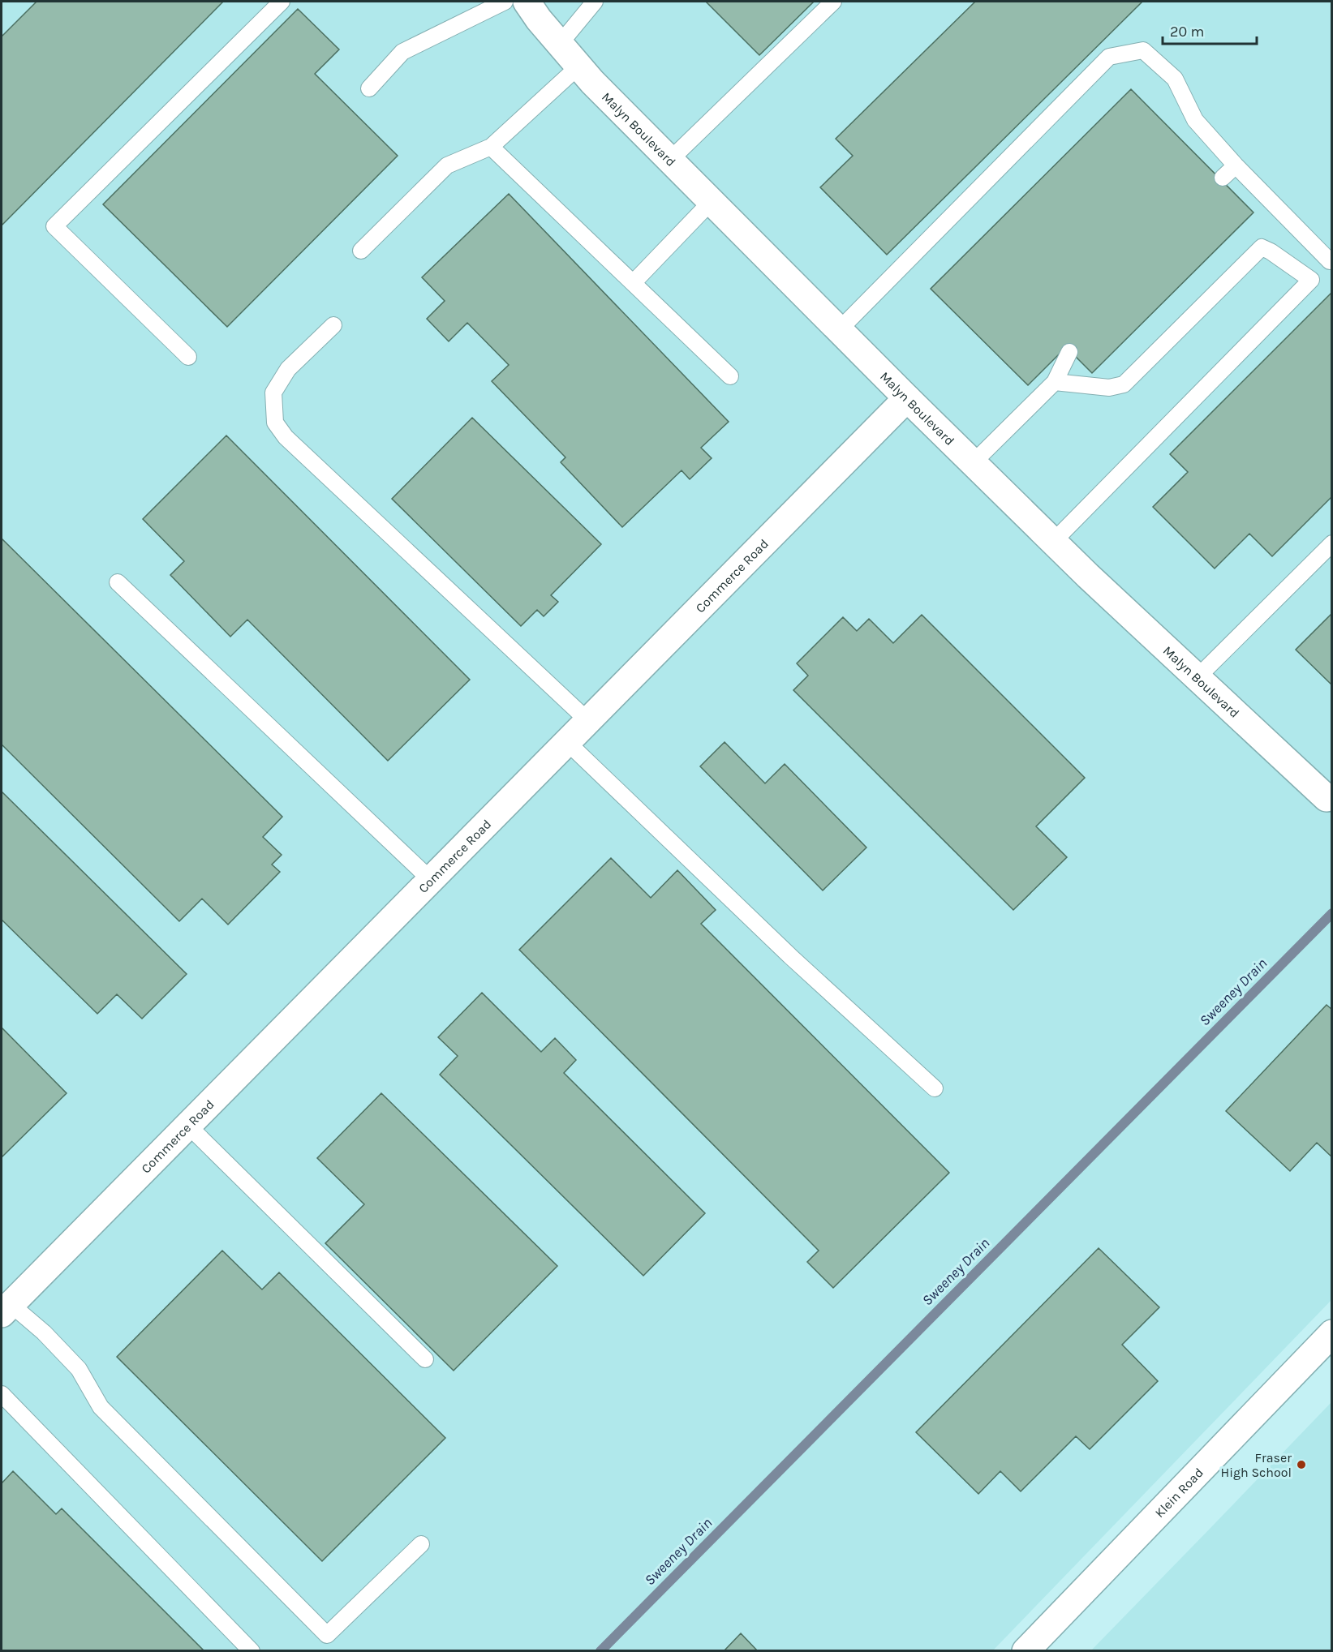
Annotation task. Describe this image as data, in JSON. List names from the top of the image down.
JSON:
{
  "streets": {
    "street": ["Malyn Boulevard", "Commerce Road", "Klein Road"]
  },
  "crossings": [
    ["Malyn Boulevard", "Commerce Road"]
  ],
  "water": ["Sweeney Drain"],
  "places": ["Fraser High School"],
  "scale_bar": "20 m"
}
